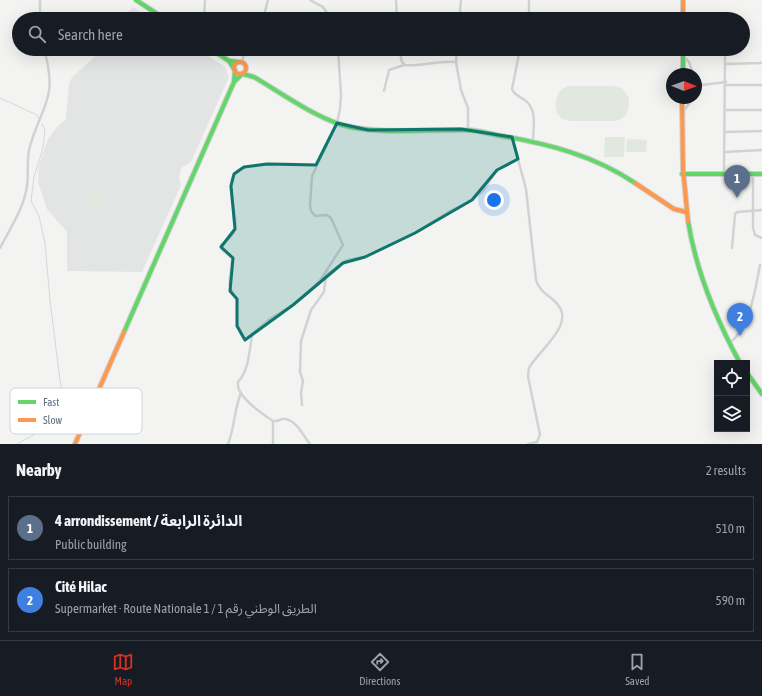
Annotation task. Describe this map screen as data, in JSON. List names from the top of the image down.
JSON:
{
  "legend": ["Fast", "Slow"],
  "north": "right",
  "page": {
    "search": "Search here",
    "pins": ["1", "2"],
    "heading": ["Nearby", "2 results"],
    "list": [
      {
        "mark": "1",
        "name": "4 arrondissement / الدائرة الرابعة",
        "note": "Public building",
        "value": "510 m"
      },
      {
        "mark": "2",
        "name": "Cité Hilac",
        "note": "Supermarket · Route Nationale 1 / الطريق الوطني رقم 1",
        "value": "590 m"
      }
    ],
    "nav": ["Map", "Directions", "Saved"]
  }
}
